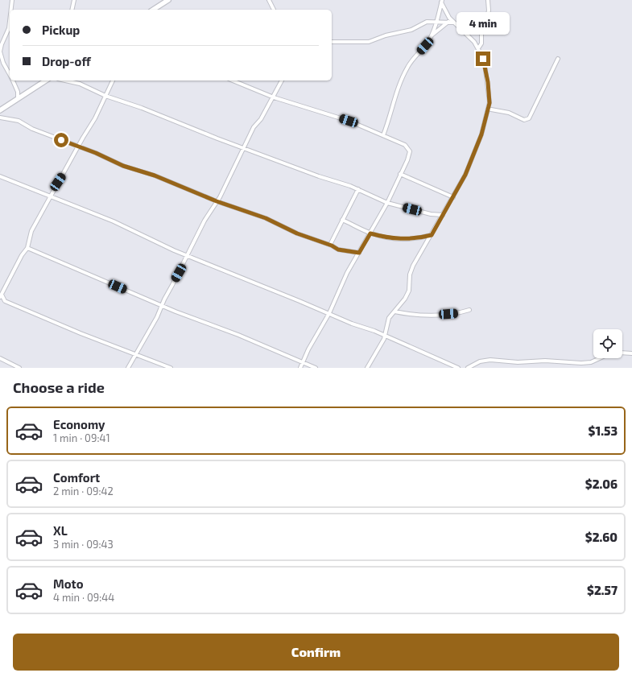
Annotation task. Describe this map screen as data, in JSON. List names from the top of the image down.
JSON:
{
  "page": {
    "banner": ["Pickup", "Drop-off"],
    "bubble": "4 min",
    "heading": "Choose a ride",
    "list": [
      {
        "name": "Economy",
        "note": "1 min · 09:41",
        "value": "$1.53"
      },
      {
        "name": "Comfort",
        "note": "2 min · 09:42",
        "value": "$2.06"
      },
      {
        "name": "XL",
        "note": "3 min · 09:43",
        "value": "$2.60"
      },
      {
        "name": "Moto",
        "note": "4 min · 09:44",
        "value": "$2.57"
      }
    ],
    "buttons": "Confirm"
  }
}
